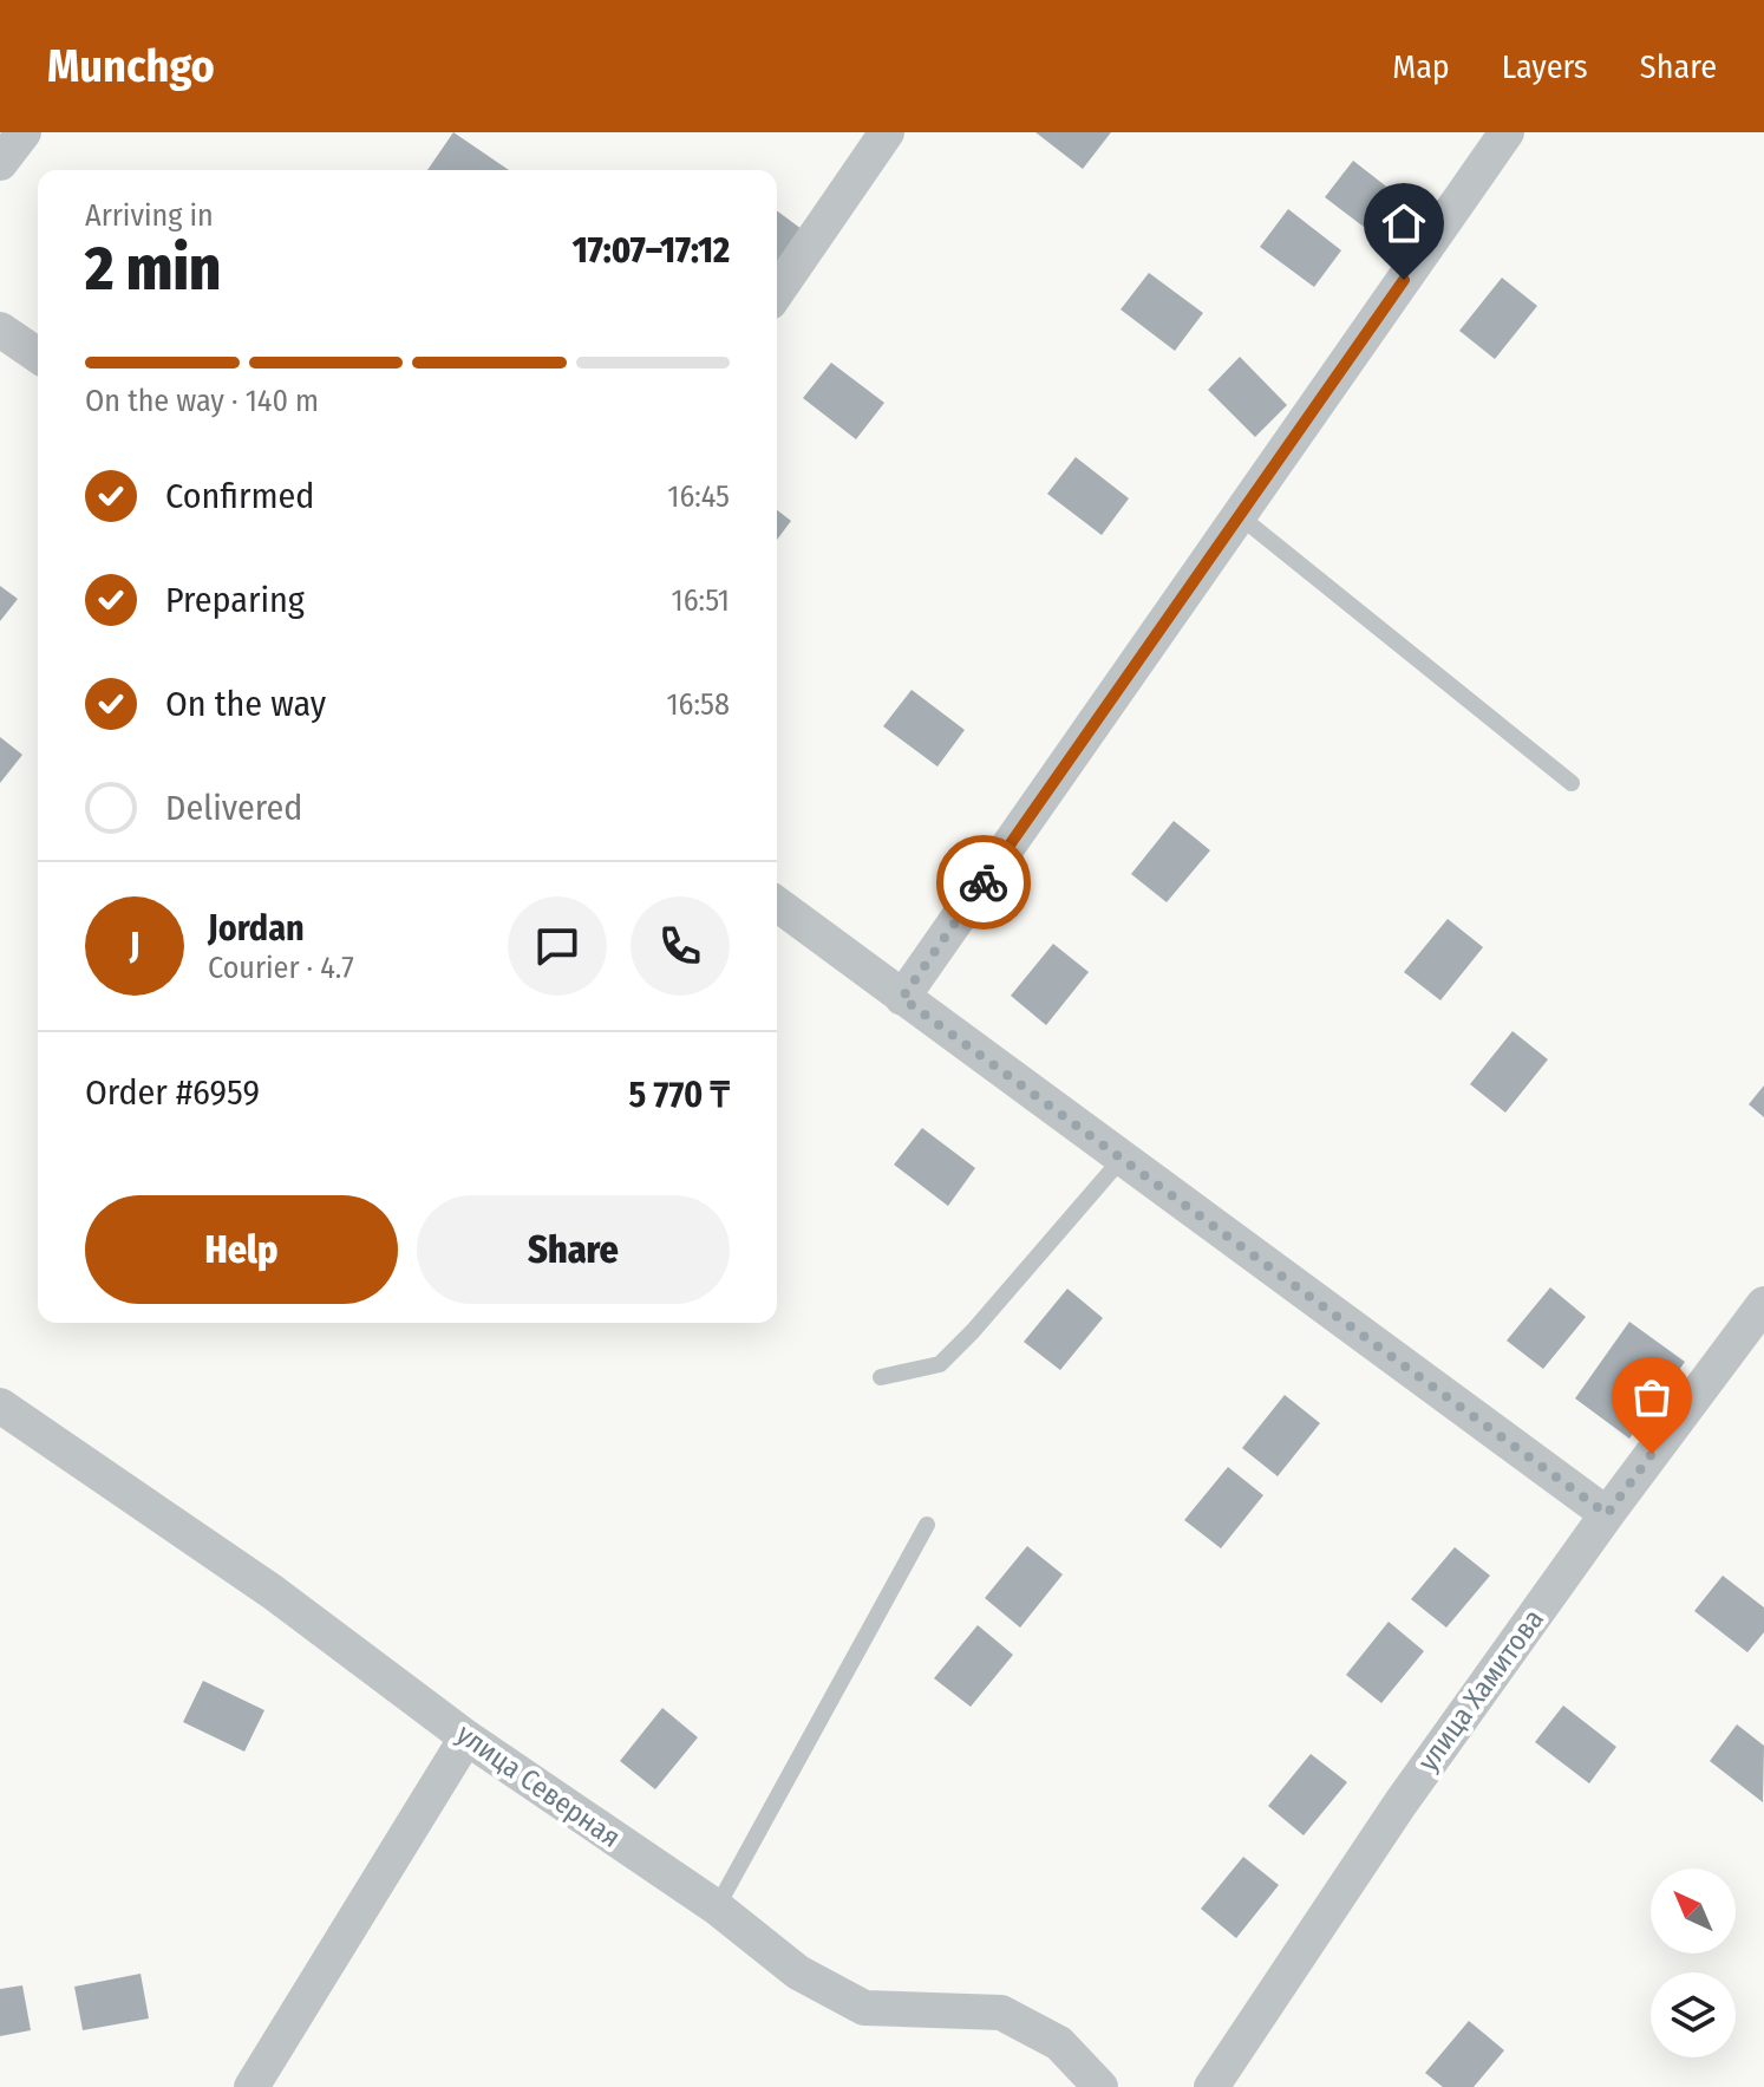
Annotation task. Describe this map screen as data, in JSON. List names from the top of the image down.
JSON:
{
  "streets": {
    "street": ["улица Хамитова", "улица Северная"]
  },
  "north": "top left",
  "page": {
    "header": "Munchgo",
    "nav": ["Map", "Layers", "Share"],
    "heading": ["2 min", "Arriving in", "17:07–17:12"],
    "panel": [
      "Jordan",
      "Courier · 4.7",
      "Order #6959",
      "5 770 ₸"
    ],
    "bar": "On the way · 140 m",
    "list": [
      ["Confirmed", "16:45"],
      ["Preparing", "16:51"],
      ["On the way", "16:58"],
      "Delivered"
    ],
    "round": "J",
    "buttons": ["Help", "Share"]
  }
}
